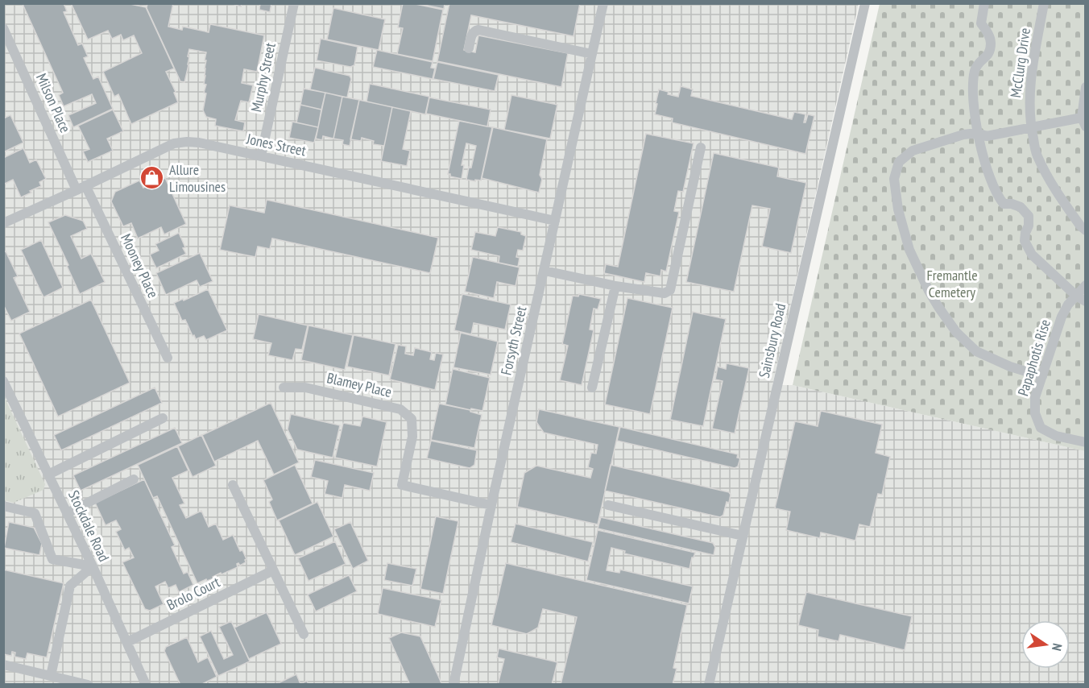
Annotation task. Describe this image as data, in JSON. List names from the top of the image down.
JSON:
{
  "streets": {
    "street": [
      "McClurg Drive",
      "Murphy Street",
      "Milson Place",
      "Jones Street",
      "Mooney Place",
      "Forsyth Street",
      "Sainsbury Road",
      "Papaphotis Rise",
      "Blamey Place",
      "Stockdale Road",
      "Brolo Court"
    ]
  },
  "crossings": [
    ["Murphy Street", "Jones Street"],
    ["Milson Place", "Jones Street"],
    ["Milson Place", "Mooney Place"],
    ["Jones Street", "Mooney Place"],
    ["Jones Street", "Forsyth Street"],
    ["Forsyth Street", "Blamey Place"],
    ["Stockdale Road", "Brolo Court"]
  ],
  "parks": ["Fremantle Cemetery"],
  "places": {
    "shop": ["Allure Limousines"]
  },
  "north": "right"
}
